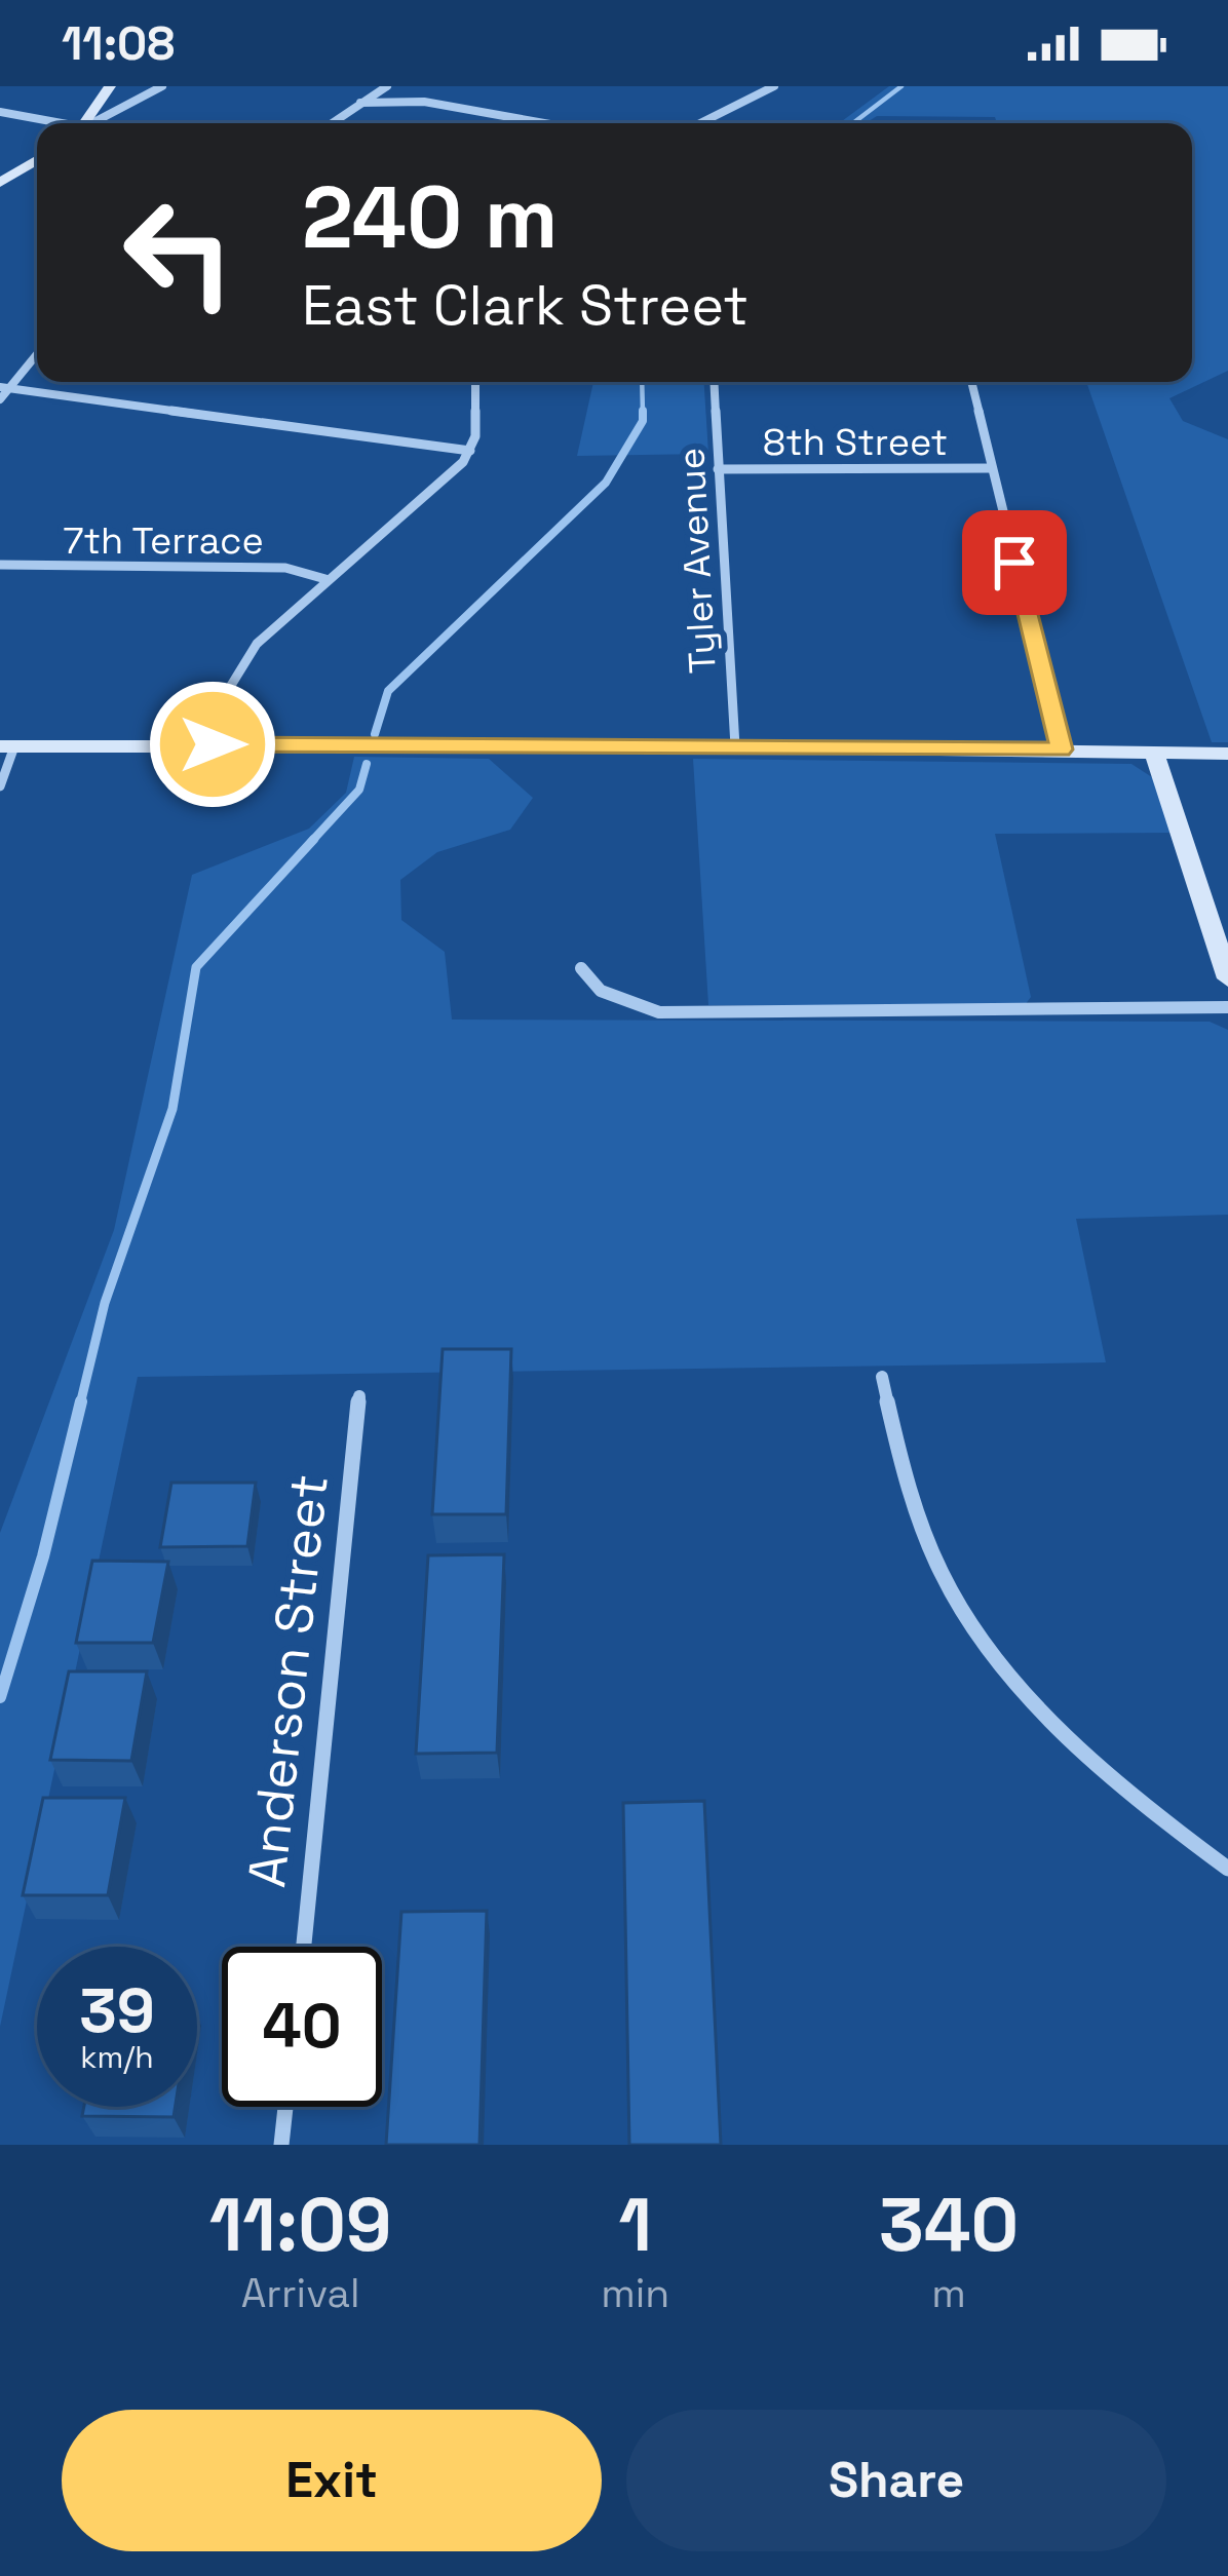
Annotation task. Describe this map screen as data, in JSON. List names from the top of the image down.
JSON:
{
  "streets": {
    "street": [
      "8th Street",
      "7th Terrace",
      "Tyler Avenue",
      "Anderson Street"
    ]
  },
  "crossings": [
    ["8th Street", "Tyler Avenue"]
  ],
  "page": {
    "status": "11:08",
    "turn": ["240 m", "East Clark Street"],
    "speed": "39 km/h",
    "limit": "40",
    "eta": [
      "11:09",
      "Arrival",
      "1",
      "min",
      "340",
      "m"
    ],
    "buttons": ["Exit", "Share"]
  }
}
